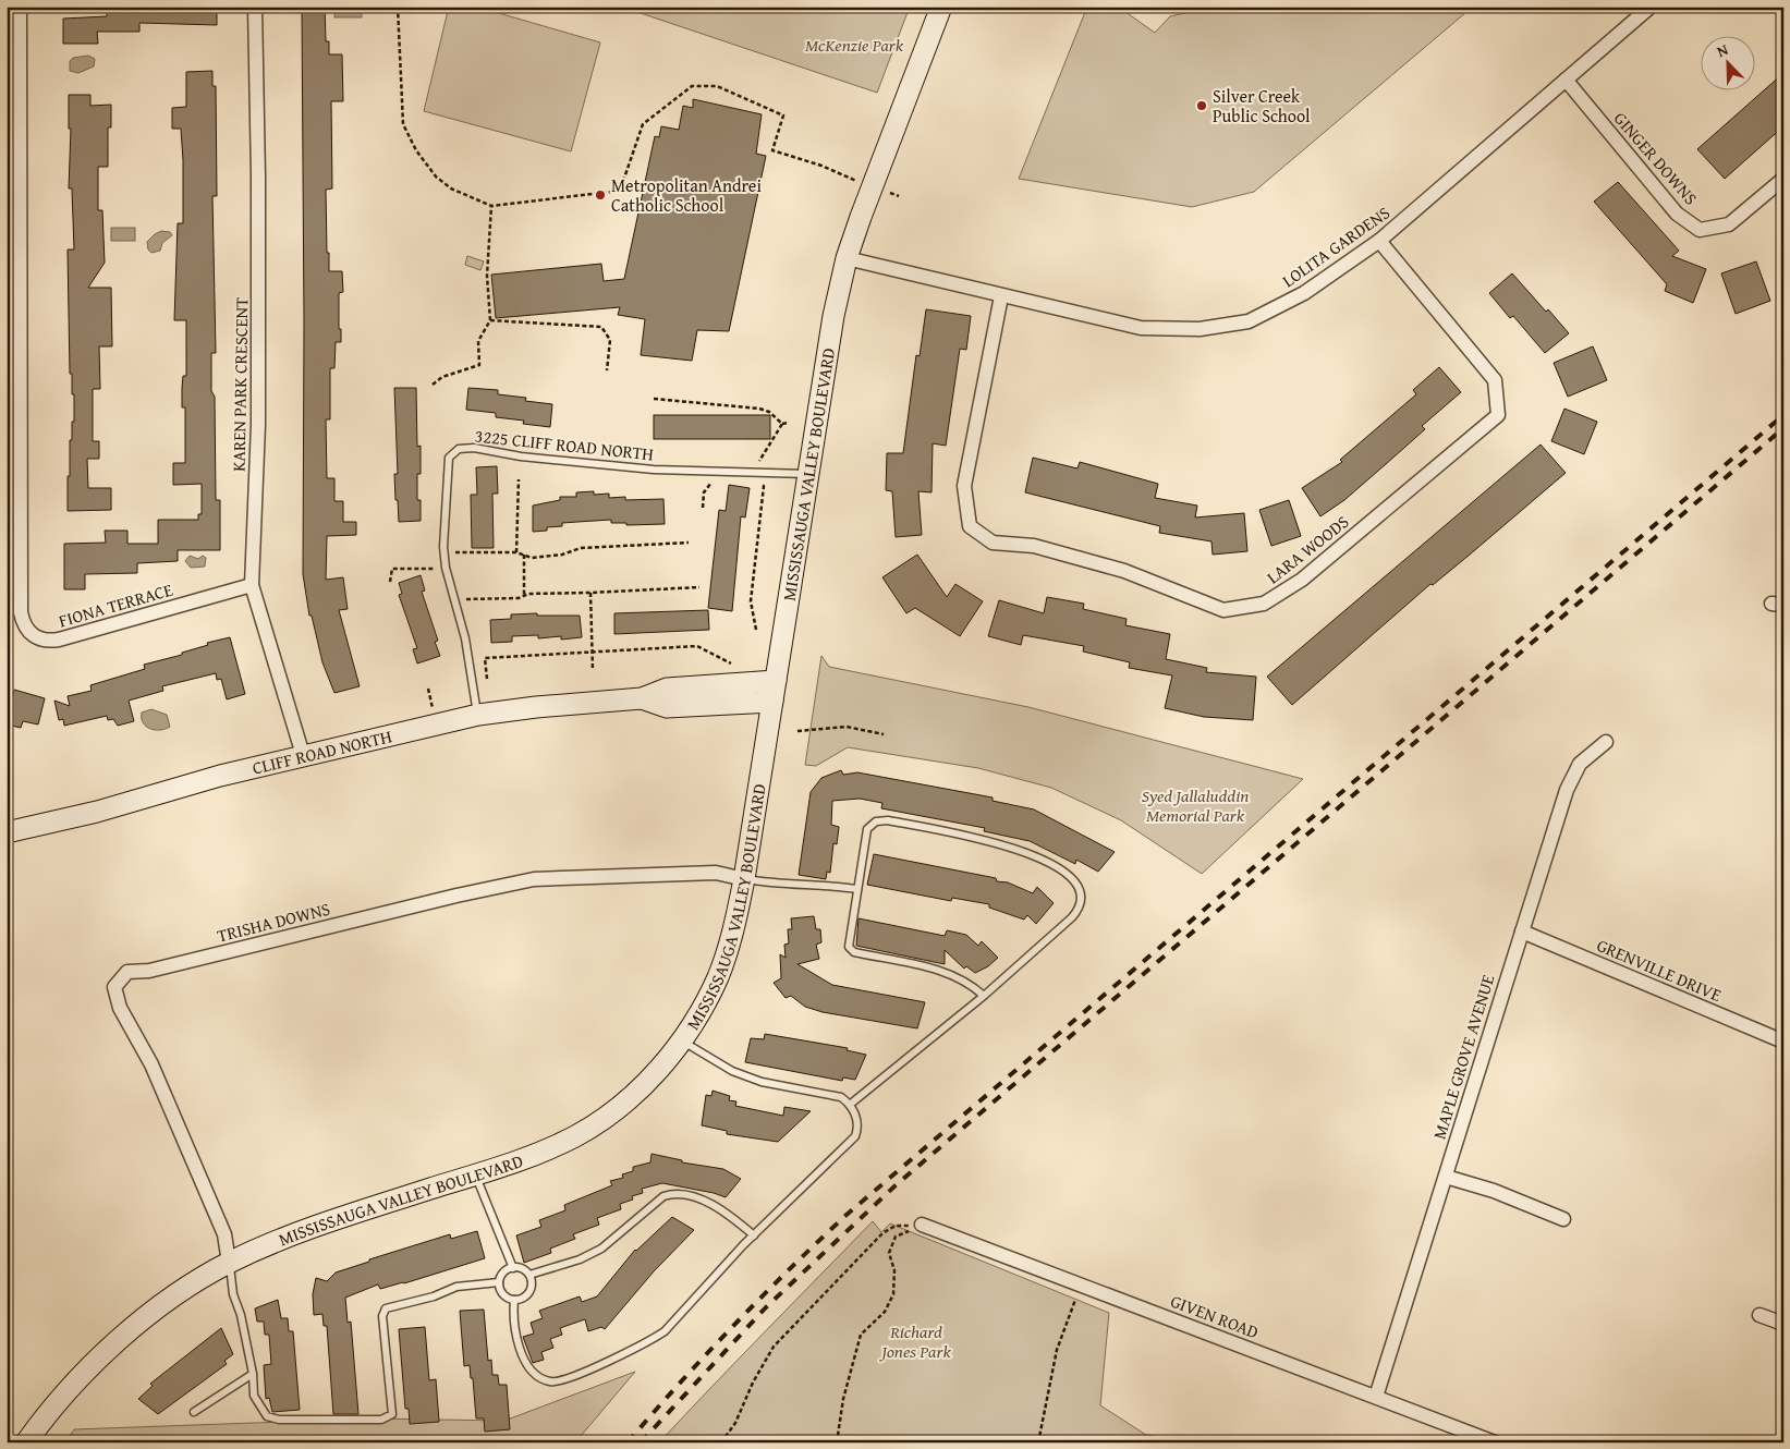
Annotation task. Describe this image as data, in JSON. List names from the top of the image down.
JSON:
{
  "streets": {
    "street": [
      "GINGER DOWNS",
      "LOLITA GARDENS",
      "KAREN PARK CRESCENT",
      "MISSISSAUGA VALLEY BOULEVARD",
      "LARA WOODS",
      "FIONA TERRACE",
      "CLIFF ROAD NORTH",
      "TRISHA DOWNS",
      "GRENVILLE DRIVE",
      "MAPLE GROVE AVENUE",
      "GIVEN ROAD"
    ],
    "lane": ["3225 CLIFF ROAD NORTH"]
  },
  "crossings": [
    ["GINGER DOWNS", "LOLITA GARDENS"],
    ["LOLITA GARDENS", "MISSISSAUGA VALLEY BOULEVARD"],
    ["LOLITA GARDENS", "LARA WOODS"],
    ["KAREN PARK CRESCENT", "FIONA TERRACE"],
    ["KAREN PARK CRESCENT", "CLIFF ROAD NORTH"],
    ["3225 CLIFF ROAD NORTH", "MISSISSAUGA VALLEY BOULEVARD"],
    ["3225 CLIFF ROAD NORTH", "CLIFF ROAD NORTH"],
    ["MISSISSAUGA VALLEY BOULEVARD", "CLIFF ROAD NORTH"],
    ["MISSISSAUGA VALLEY BOULEVARD", "TRISHA DOWNS"],
    ["GRENVILLE DRIVE", "MAPLE GROVE AVENUE"],
    ["MAPLE GROVE AVENUE", "GIVEN ROAD"]
  ],
  "parks": ["McKenzie Park", "Syed Jallaluddin Memorial Park", "Richard Jones Park"],
  "places": ["Silver Creek Public School", "Metropolitan Andrei Catholic School"],
  "north": "top left"
}
